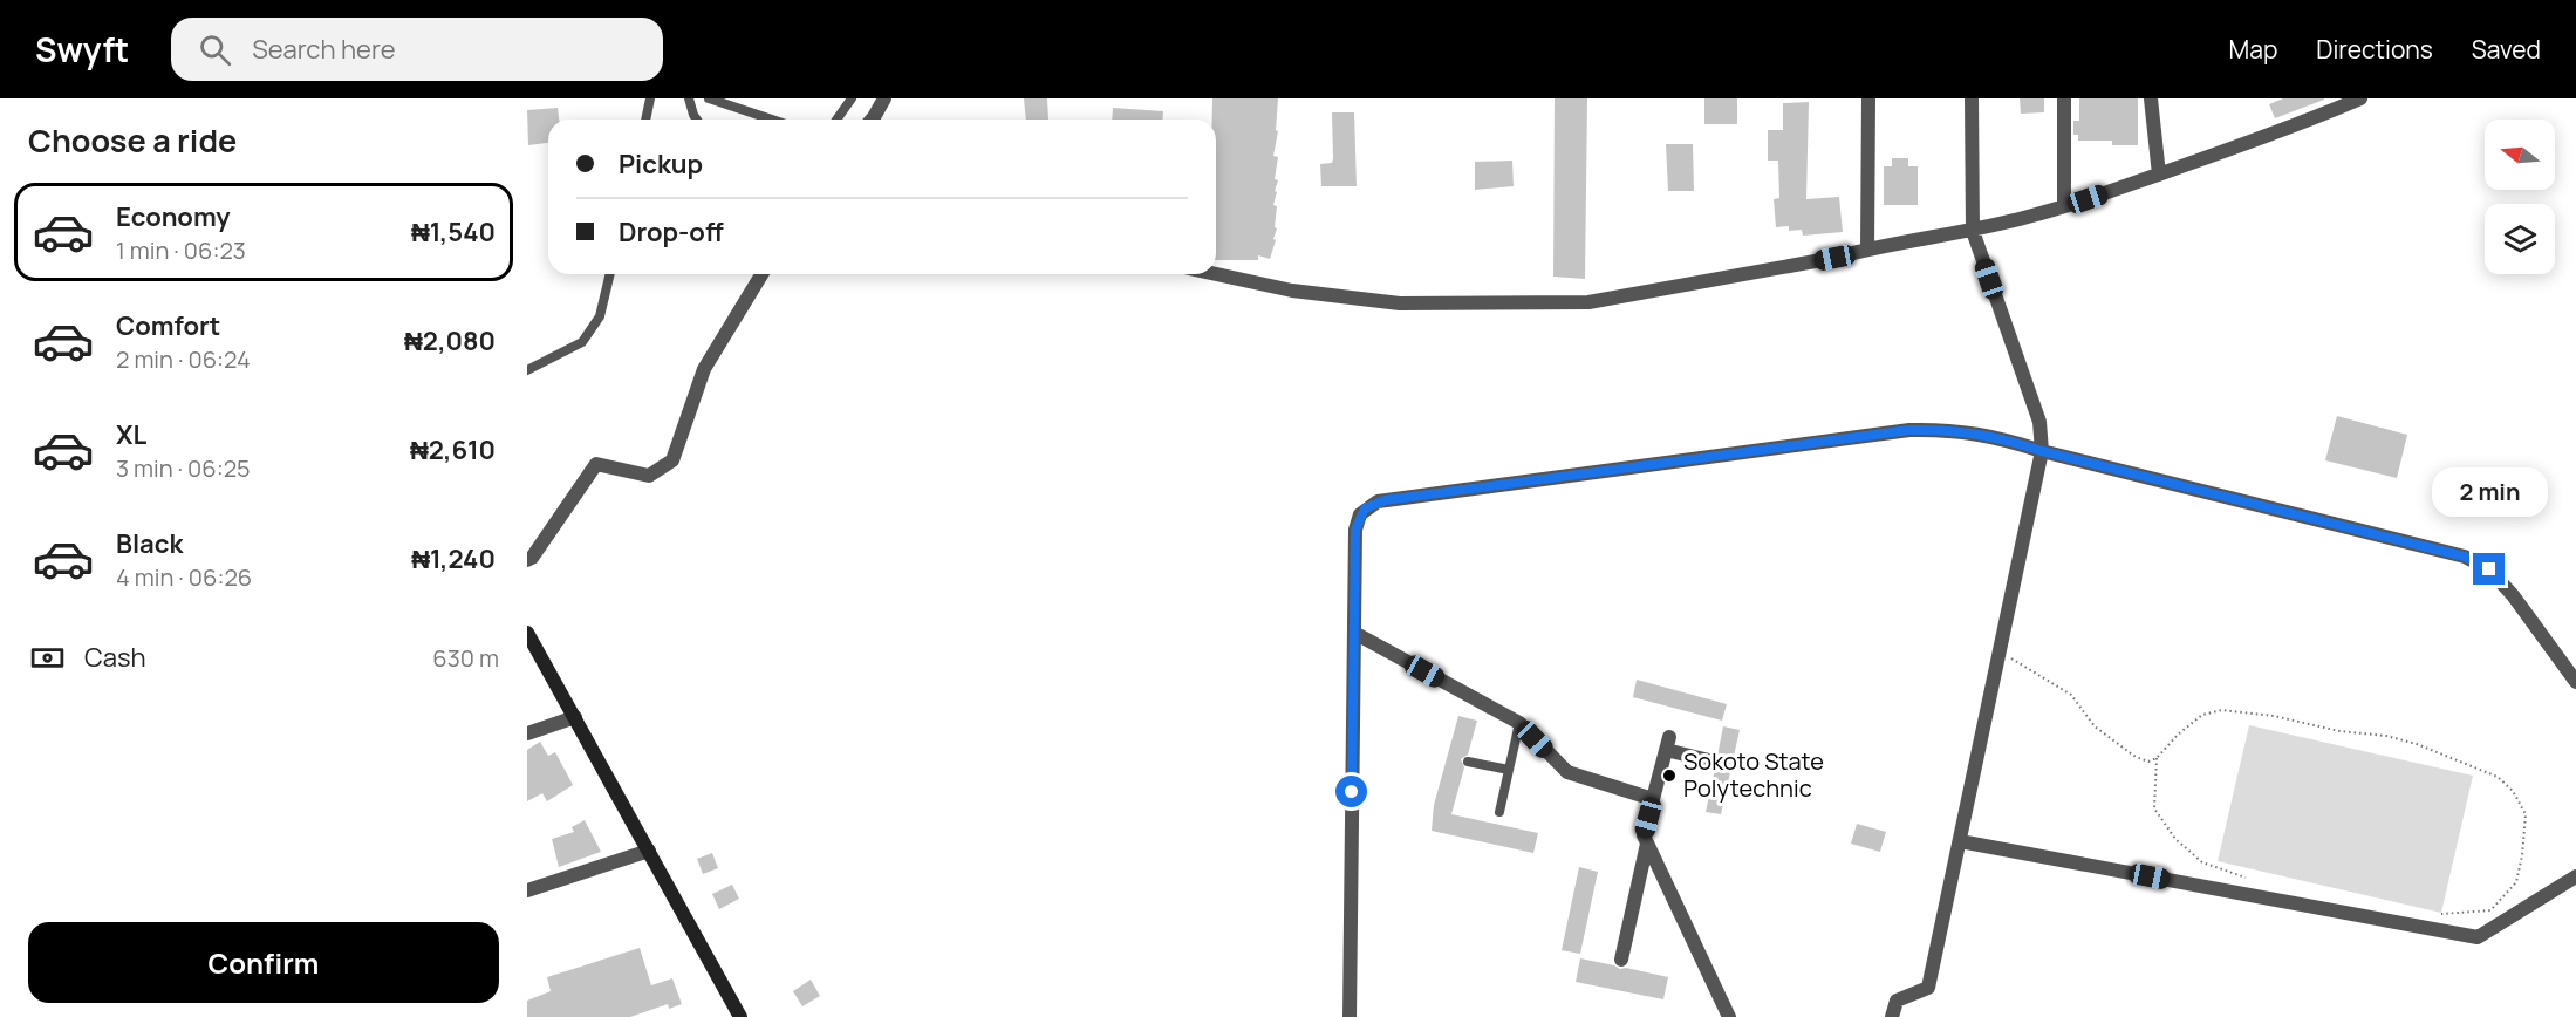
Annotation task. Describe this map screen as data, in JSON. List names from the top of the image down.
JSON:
{
  "places": ["Sokoto State Polytechnic"],
  "north": "left",
  "page": {
    "header": "Swyft",
    "search": "Search here",
    "nav": ["Map", "Directions", "Saved"],
    "heading": "Choose a ride",
    "banner": ["Pickup", "Drop-off"],
    "list": [
      {
        "name": "Economy",
        "note": "1 min · 06:23",
        "value": "₦1,540"
      },
      {
        "name": "Comfort",
        "note": "2 min · 06:24",
        "value": "₦2,080"
      },
      {
        "name": "XL",
        "note": "3 min · 06:25",
        "value": "₦2,610"
      },
      {
        "name": "Black",
        "note": "4 min · 06:26",
        "value": "₦1,240"
      }
    ],
    "bubble": "2 min",
    "pay": ["Cash", "630 m"],
    "buttons": "Confirm"
  }
}
